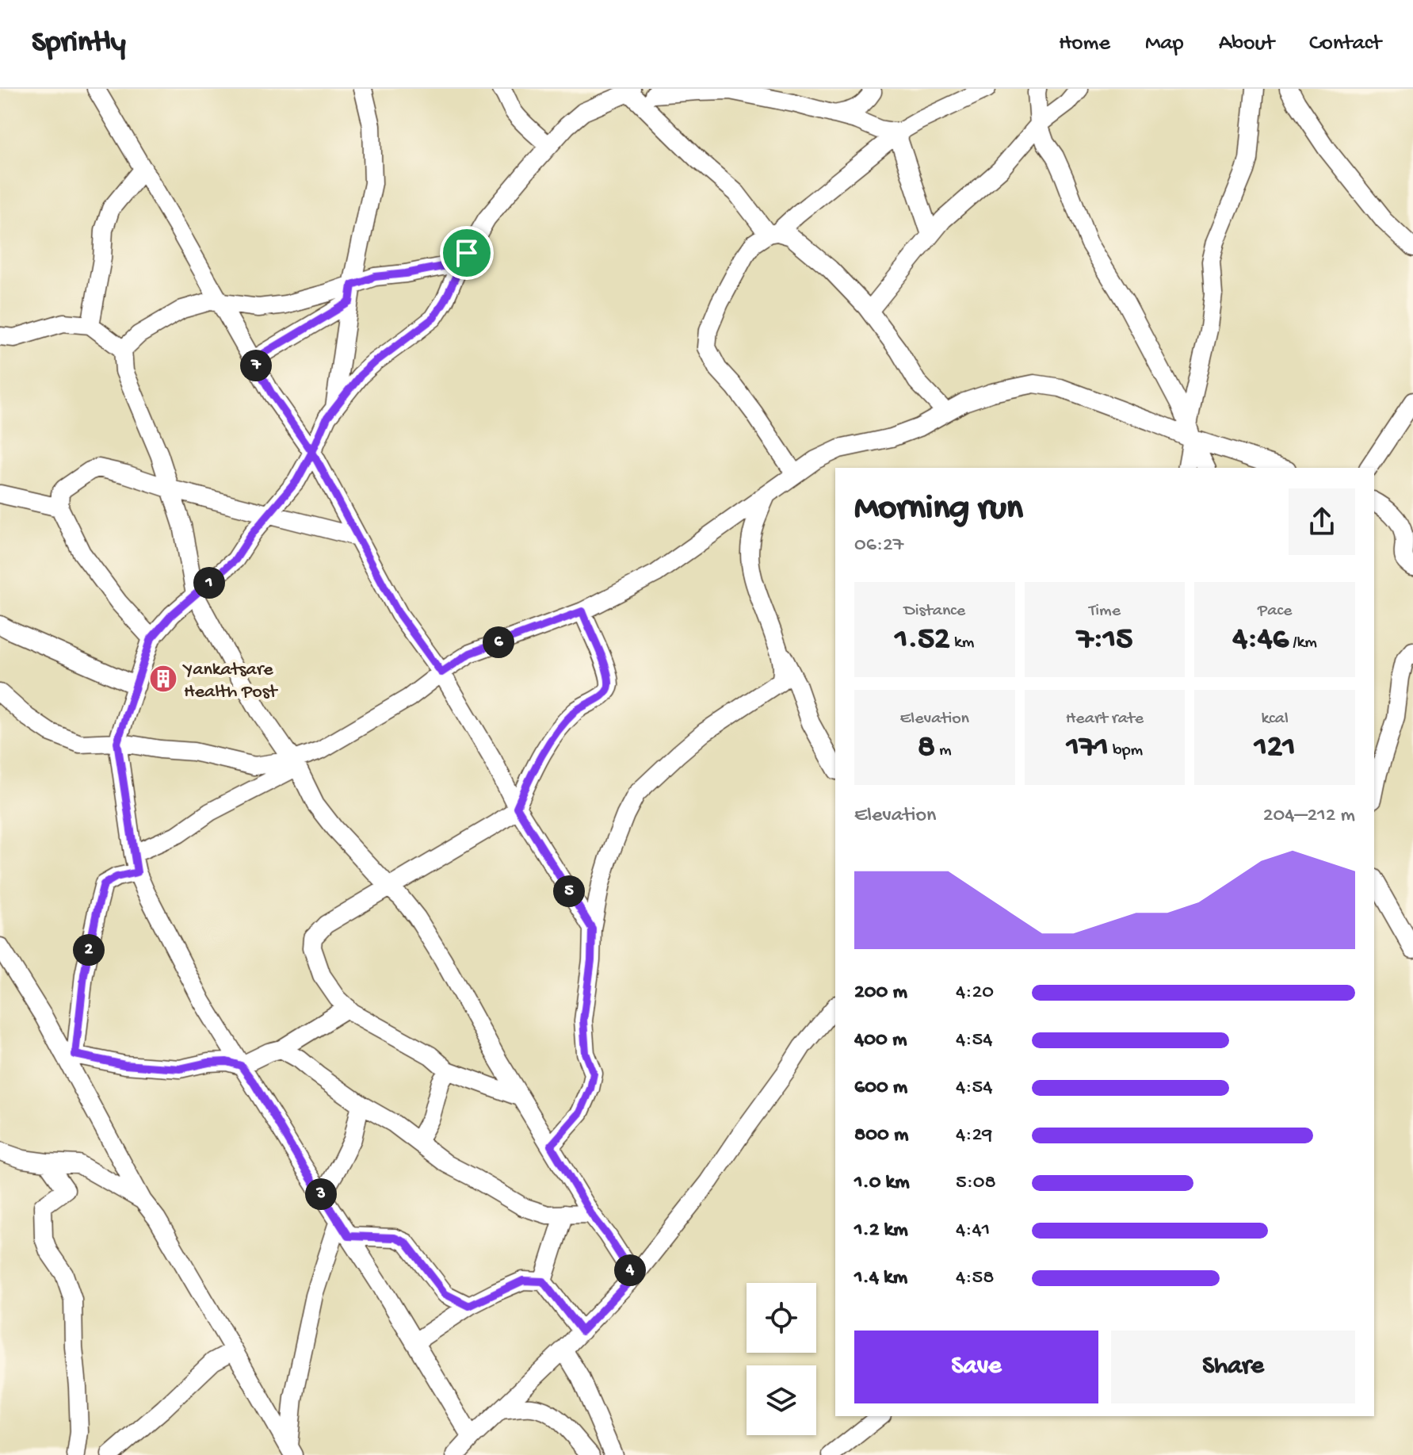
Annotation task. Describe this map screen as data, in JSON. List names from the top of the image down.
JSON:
{
  "places": {
    "building": ["Yankatsare Health Post"]
  },
  "page": {
    "header": "Sprintly",
    "nav": [
      "Home",
      "Map",
      "About",
      "Contact"
    ],
    "pins": [
      "7",
      "1",
      "6",
      "5",
      "2",
      "3",
      "4"
    ],
    "heading": ["Morning run", "06:27"],
    "stats": [
      ["Distance", "1.52 km"],
      ["Time", "7:15"],
      ["Pace", "4:46 /km"],
      ["Elevation", "8 m"],
      ["Heart rate", "171 bpm"],
      ["kcal", "121"]
    ],
    "chart": ["Elevation", "204–212 m"],
    "list": [
      {
        "name": "200 m",
        "note": "4:20"
      },
      {
        "name": "400 m",
        "note": "4:54"
      },
      {
        "name": "600 m",
        "note": "4:54"
      },
      {
        "name": "800 m",
        "note": "4:29"
      },
      {
        "name": "1.0 km",
        "note": "5:08"
      },
      {
        "name": "1.2 km",
        "note": "4:41"
      },
      {
        "name": "1.4 km",
        "note": "4:58"
      }
    ],
    "buttons": ["Save", "Share"]
  }
}
